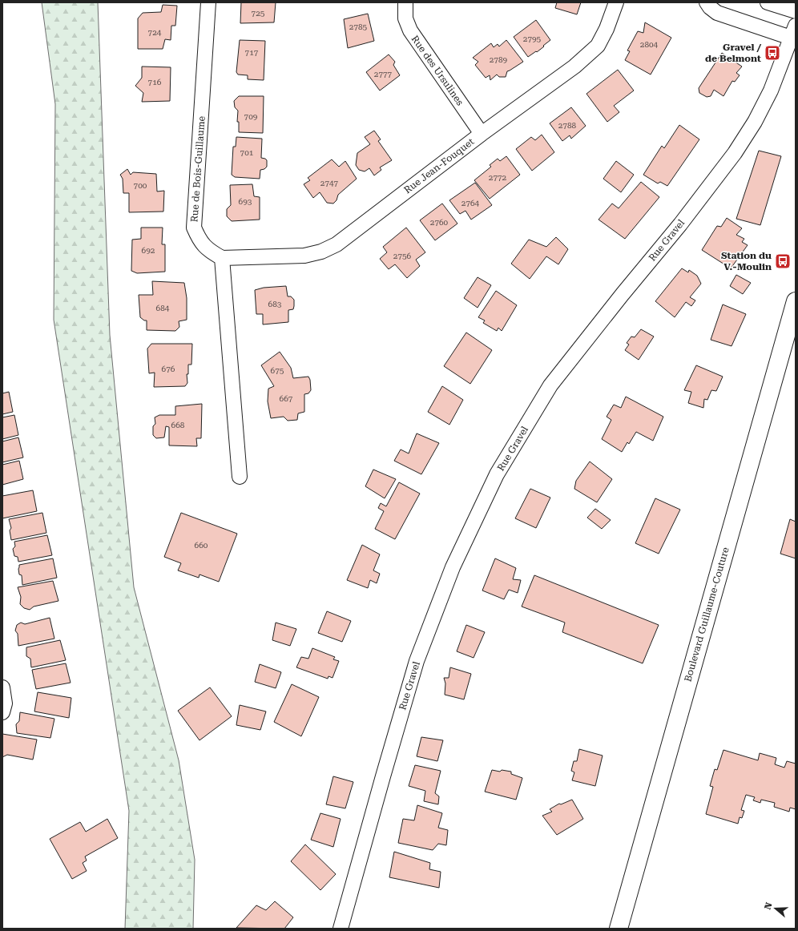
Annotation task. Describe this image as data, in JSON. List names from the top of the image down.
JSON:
{
  "streets": {
    "main road": ["Boulevard Guillaume-Couture"],
    "street": [
      "Rue des Ursulines",
      "Rue Jean-Fouquet",
      "Rue de Bois-Guillaume",
      "Rue Gravel"
    ]
  },
  "crossings": [
    ["Rue des Ursulines", "Rue Jean-Fouquet"],
    ["Rue Jean-Fouquet", "Rue de Bois-Guillaume"]
  ],
  "places": {
    "bus stop": ["Gravel / de Belmont", "Station du V.-Moulin"]
  },
  "house_numbers": [
    "725",
    "2785",
    "724",
    "2795",
    "2804",
    "717",
    "2789",
    "2777",
    "716",
    "709",
    "2788",
    "701",
    "2772",
    "2747",
    "700",
    "693",
    "2764",
    "2760",
    "692",
    "2756",
    "683",
    "684",
    "676",
    "675",
    "667",
    "668",
    "660"
  ],
  "north": "left"
}
